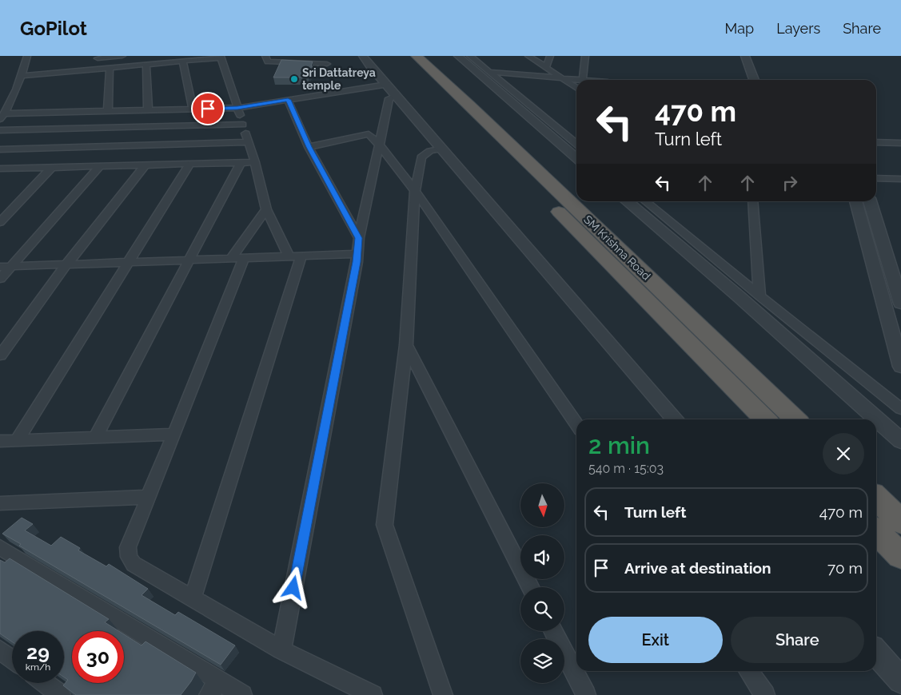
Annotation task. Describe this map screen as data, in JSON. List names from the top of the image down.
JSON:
{
  "streets": {
    "highway": ["SM Krishna Road"]
  },
  "places": ["Sri Dattatreya temple"],
  "north": "bottom",
  "page": {
    "header": "GoPilot",
    "nav": ["Map", "Layers", "Share"],
    "turn": ["470 m", "Turn left"],
    "heading": ["2 min", "540 m · 15:03"],
    "list": [
      {
        "name": "Turn left",
        "value": "470 m"
      },
      {
        "name": "Arrive at destination",
        "value": "70 m"
      }
    ],
    "buttons": ["Exit", "Share"],
    "speed": "29 km/h",
    "limit": "30"
  }
}
